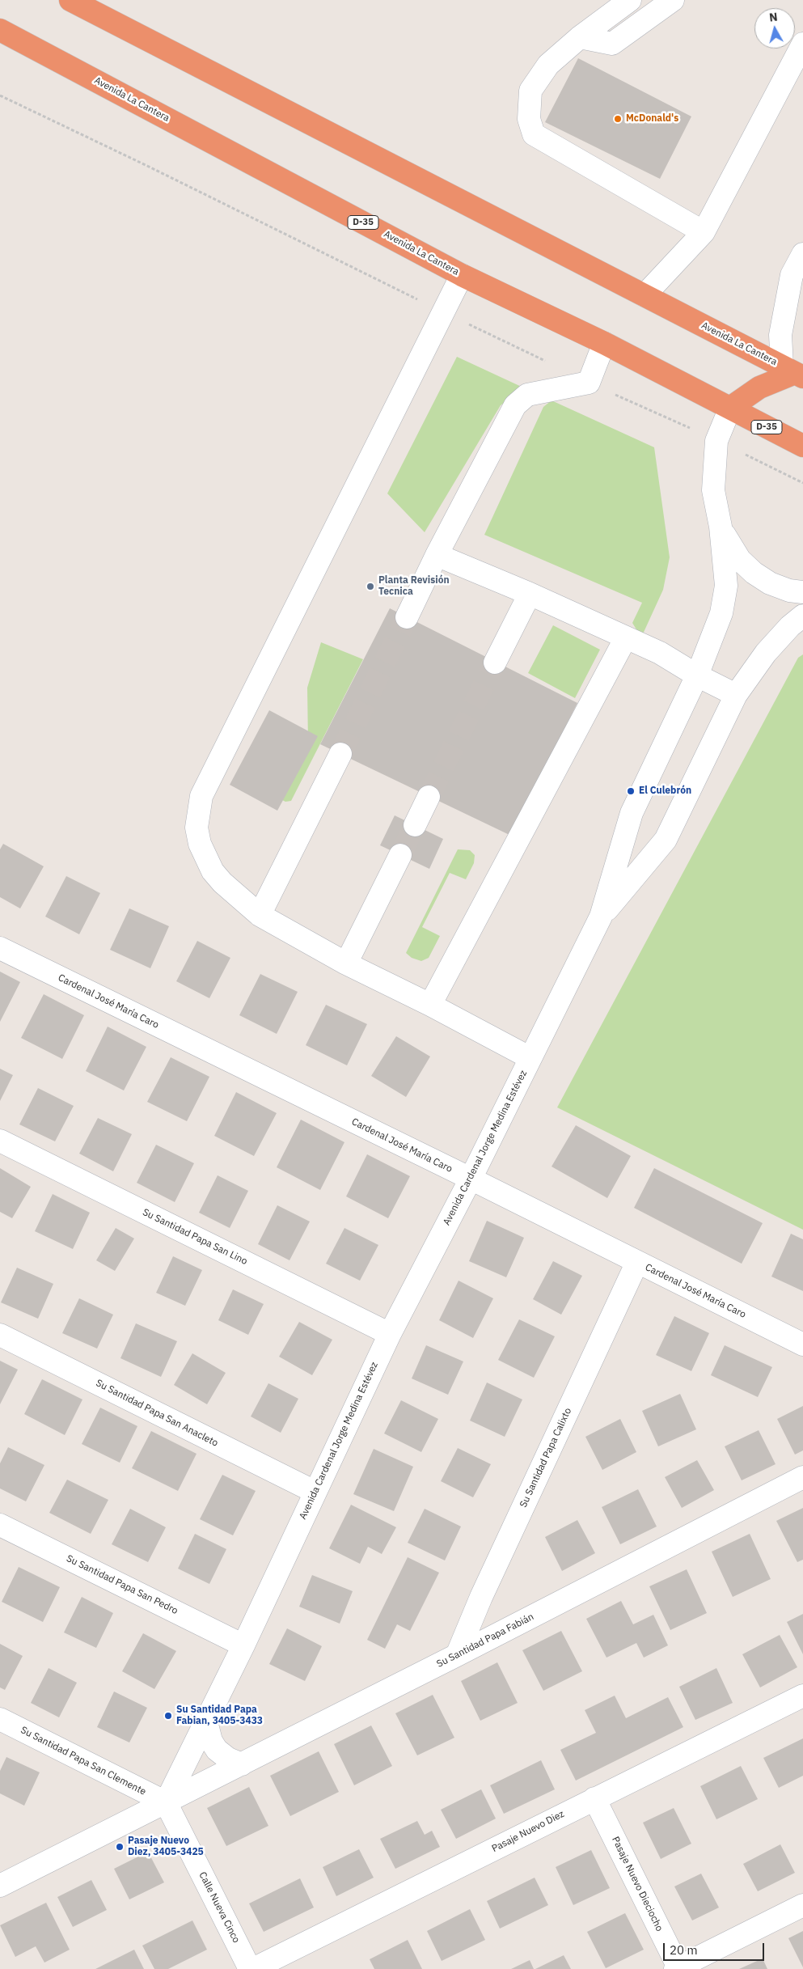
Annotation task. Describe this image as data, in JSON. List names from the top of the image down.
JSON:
{
  "streets": {
    "highway": ["Avenida La Cantera", "D-35"],
    "street": [
      "Cardenal José María Caro",
      "Avenida Cardenal Jorge Medina Estévez",
      "Su Santidad Papa San Lino",
      "Su Santidad Papa San Anacleto",
      "Su Santidad Papa Calixto",
      "Su Santidad Papa San Pedro",
      "Su Santidad Papa Fabián",
      "Su Santidad Papa San Clemente",
      "Pasaje Nuevo Diez",
      "Pasaje Nuevo Dieciocho",
      "Calle Nueva Cinco"
    ]
  },
  "crossings": [
    ["Avenida La Cantera", "Avenida Cardenal Jorge Medina Estévez"],
    ["Cardenal José María Caro", "Avenida Cardenal Jorge Medina Estévez"],
    ["Cardenal José María Caro", "Su Santidad Papa Calixto"],
    ["Avenida Cardenal Jorge Medina Estévez", "Su Santidad Papa San Lino"],
    ["Avenida Cardenal Jorge Medina Estévez", "Su Santidad Papa San Anacleto"],
    ["Avenida Cardenal Jorge Medina Estévez", "Su Santidad Papa San Pedro"],
    ["Avenida Cardenal Jorge Medina Estévez", "Su Santidad Papa Fabián"],
    ["Avenida Cardenal Jorge Medina Estévez", "Su Santidad Papa San Clemente"],
    ["Avenida Cardenal Jorge Medina Estévez", "Calle Nueva Cinco"],
    ["Su Santidad Papa Calixto", "Su Santidad Papa Fabián"],
    ["Su Santidad Papa Fabián", "Su Santidad Papa San Clemente"],
    ["Su Santidad Papa Fabián", "Calle Nueva Cinco"],
    ["Su Santidad Papa San Clemente", "Calle Nueva Cinco"],
    ["Pasaje Nuevo Diez", "Pasaje Nuevo Dieciocho"],
    ["Pasaje Nuevo Diez", "Calle Nueva Cinco"]
  ],
  "places": [
    "McDonald's",
    "Planta Revisión Tecnica",
    "El Culebrón",
    "Su Santidad Papa Fabian, 3405-3433",
    "Pasaje Nuevo Diez, 3405-3425"
  ],
  "scale_bar": "20 m",
  "north": "top"
}
